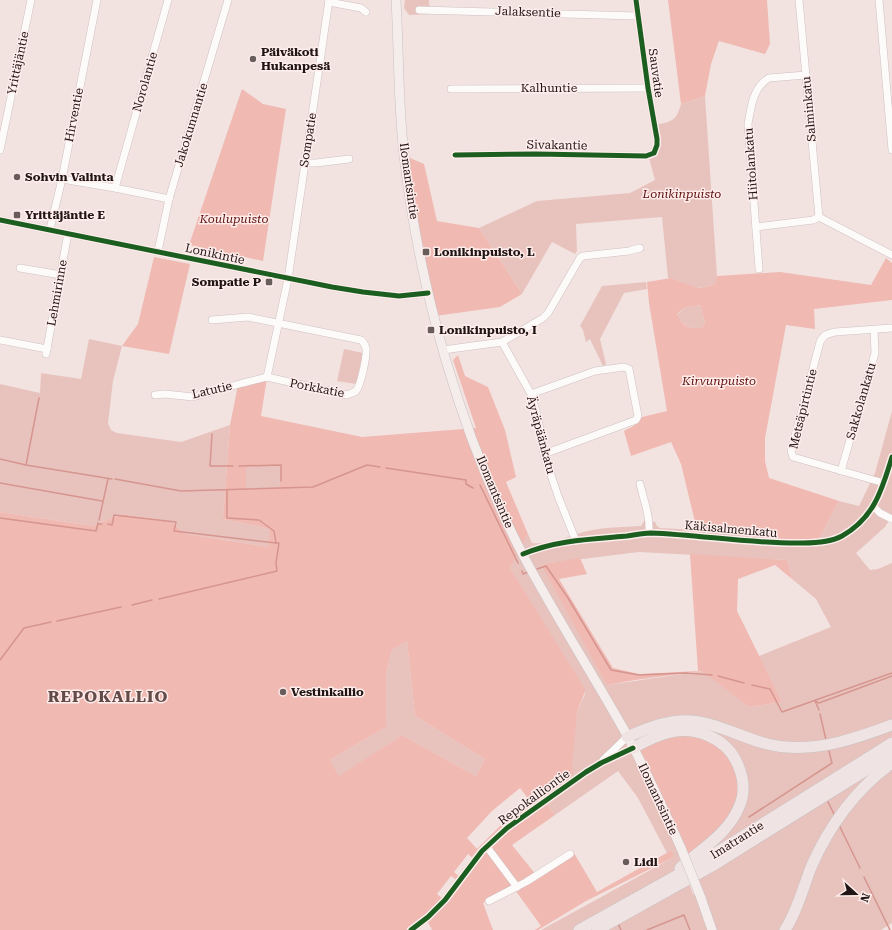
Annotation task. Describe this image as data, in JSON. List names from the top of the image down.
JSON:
{
  "streets": {
    "highway": ["Imatrantie"],
    "main road": ["Ilomantsintie"],
    "street": [
      "Jalaksentie",
      "Yrittäjäntie",
      "Sauvatie",
      "Norolantie",
      "Kalhuntie",
      "Salminkatu",
      "Hirventie",
      "Jakokunnantie",
      "Sompatie",
      "Sivakantie",
      "Hiitolankatu",
      "Lonikintie",
      "Lehmirinne",
      "Porkkatie",
      "Latutie",
      "Sakkolankatu",
      "Metsäpirtintie",
      "Äyräpäänkatu",
      "Käkisalmenkatu",
      "Repokalliontie"
    ]
  },
  "crossings": [
    ["Jalaksentie", "Sauvatie"],
    ["Sauvatie", "Kalhuntie"],
    ["Sauvatie", "Sivakantie"],
    ["Salminkatu", "Hiitolankatu"],
    ["Hirventie", "Lonikintie"],
    ["Jakokunnantie", "Lonikintie"],
    ["Sompatie", "Lonikintie"],
    ["Ilomantsintie", "Lonikintie"],
    ["Ilomantsintie", "Käkisalmenkatu"],
    ["Ilomantsintie", "Repokalliontie"],
    ["Lonikintie", "Lehmirinne"],
    ["Porkkatie", "Latutie"],
    ["Sakkolankatu", "Metsäpirtintie"],
    ["Metsäpirtintie", "Käkisalmenkatu"],
    ["Äyräpäänkatu", "Käkisalmenkatu"]
  ],
  "districts": ["REPOKALLIO"],
  "parks": ["Lonikinpuisto", "Koulupuisto", "Kirvunpuisto"],
  "places": {
    "other": [
      "Päiväkoti Hukanpesä",
      "Sohvin Valinta",
      "Vestinkallio",
      "Lidl"
    ],
    "transit": [
      "Yrittäjäntie E",
      "Lonikinpuisto, L",
      "Sompatie P",
      "Lonikinpuisto, I"
    ]
  },
  "north": "right"
}
